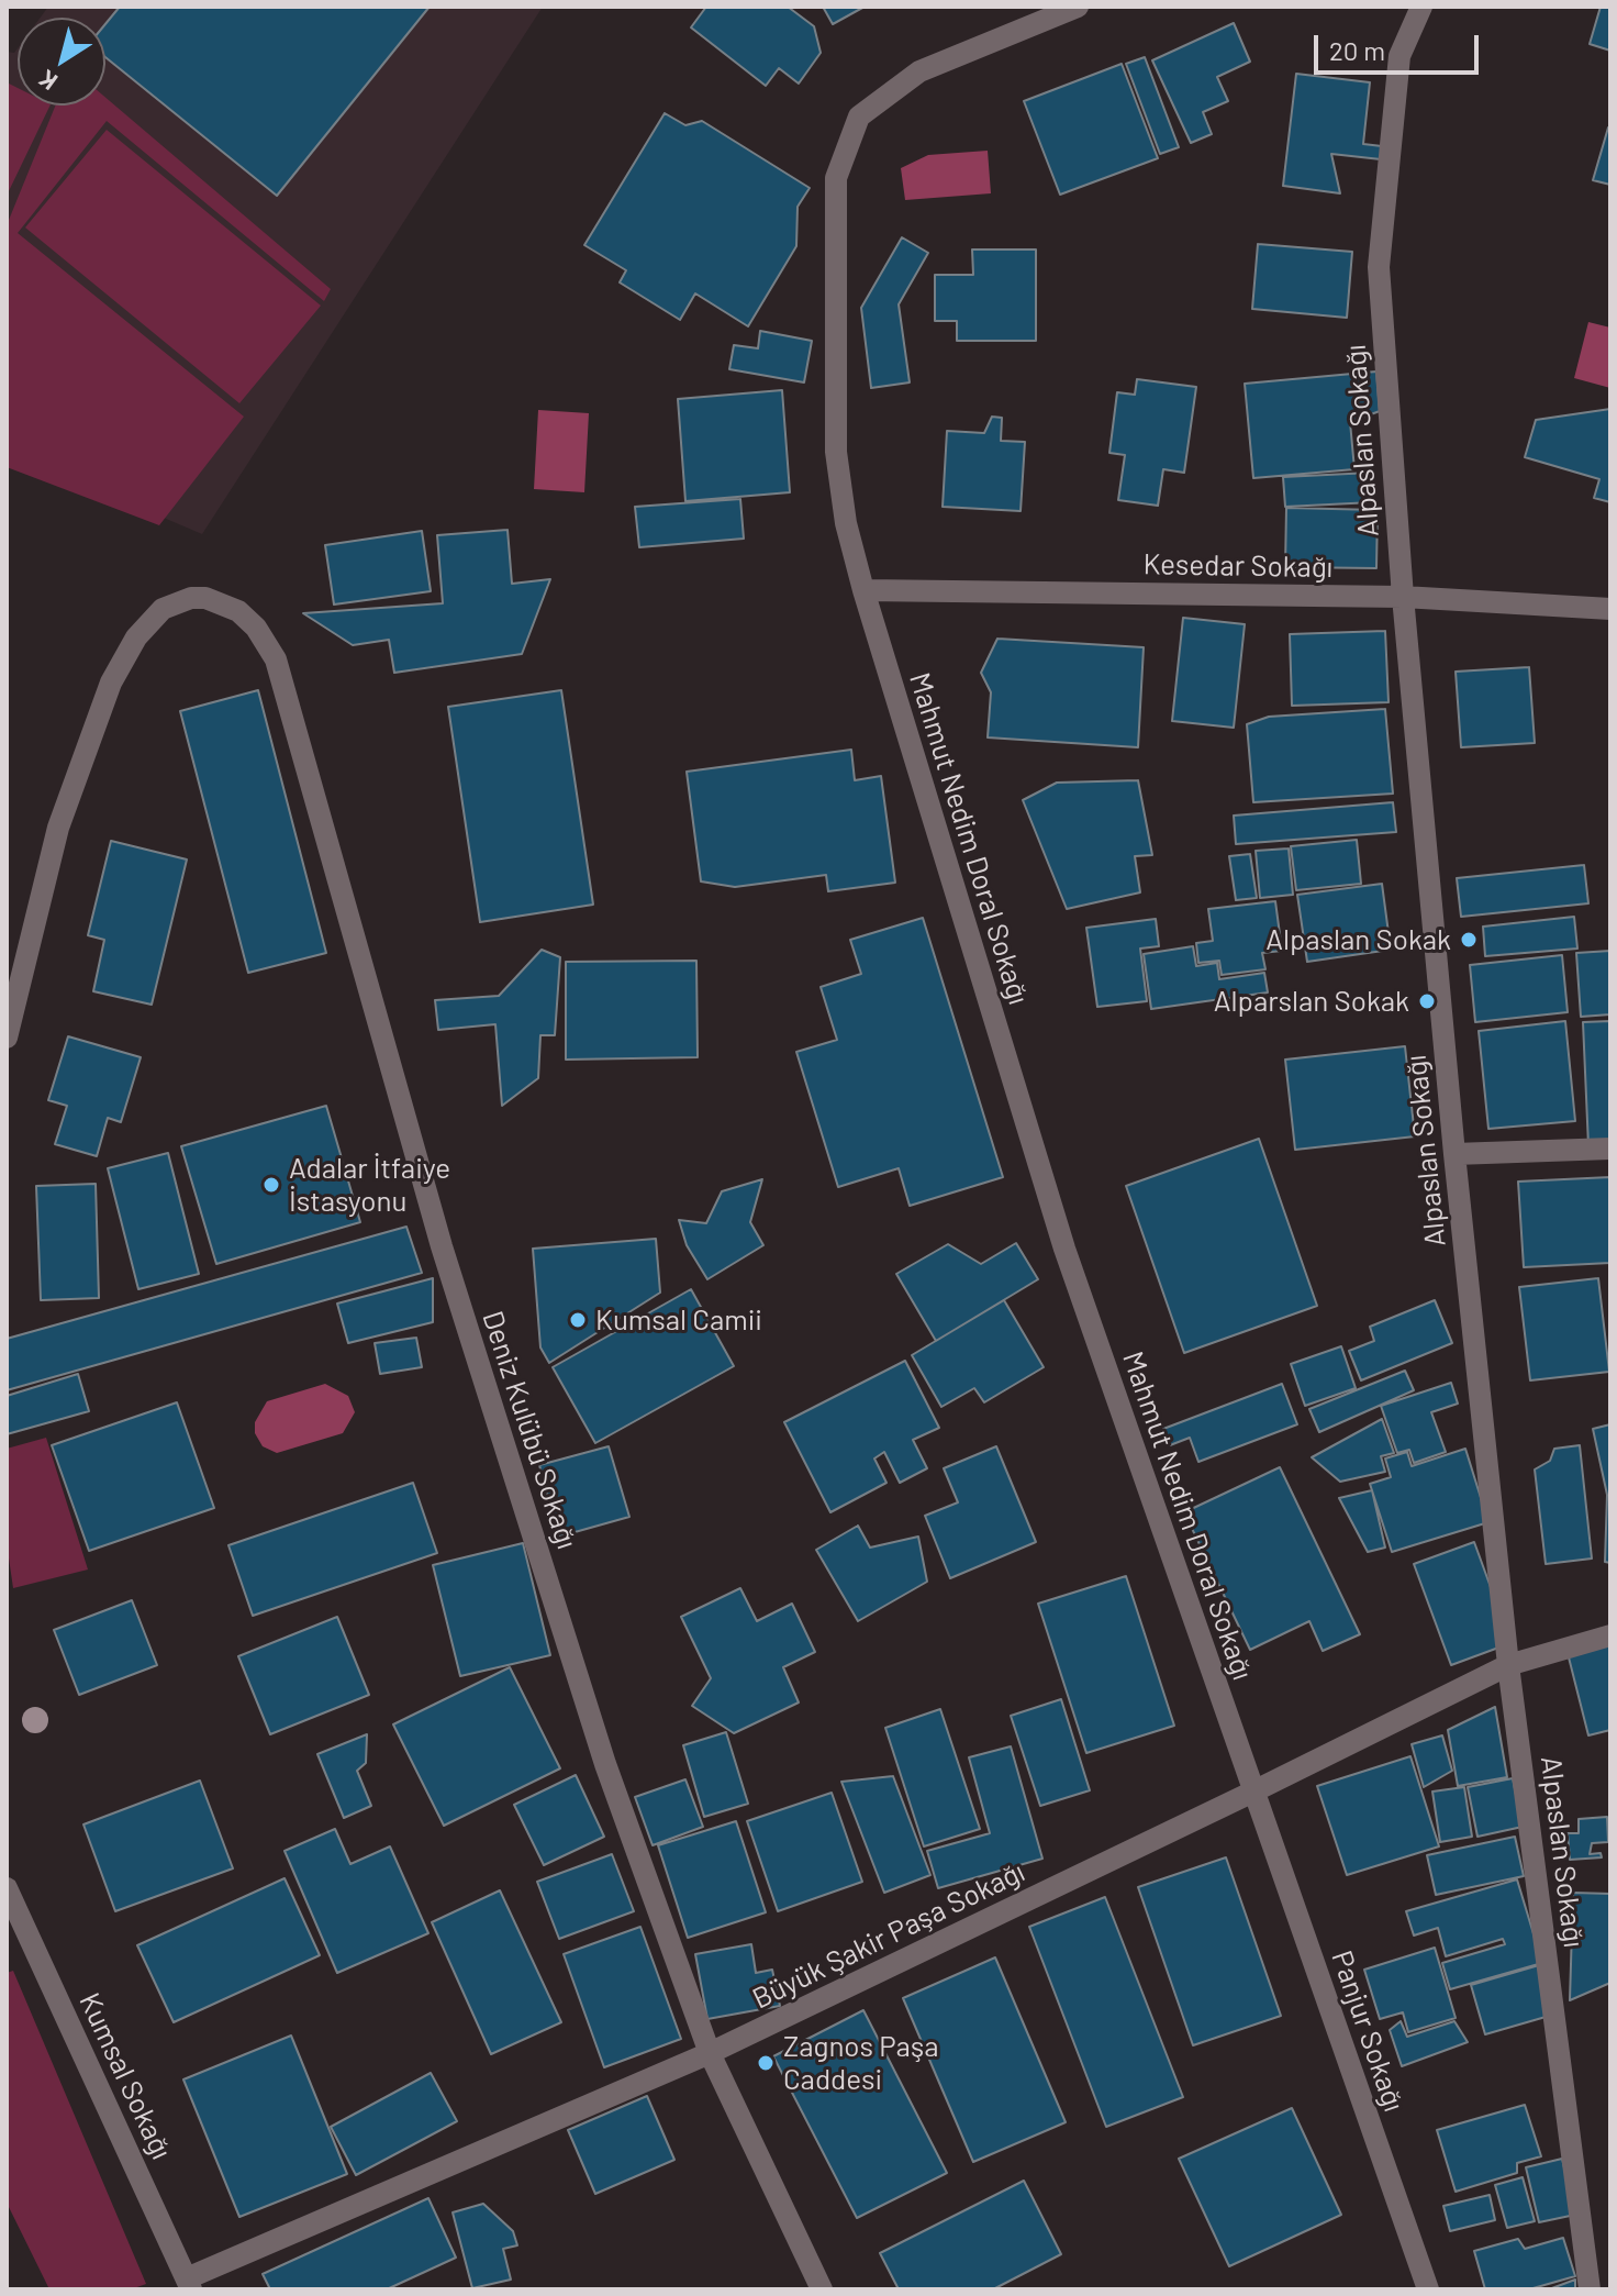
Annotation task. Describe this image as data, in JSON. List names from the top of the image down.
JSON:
{
  "streets": {
    "street": [
      "Alpaslan Sokağı",
      "Kesedar Sokağı",
      "Mahmut Nedim Doral Sokağı",
      "Deniz Kulübü Sokağı",
      "Büyük Şakir Paşa Sokağı",
      "Panjur Sokağı",
      "Kumsal Sokağı"
    ]
  },
  "crossings": [
    ["Alpaslan Sokağı", "Kesedar Sokağı"],
    ["Alpaslan Sokağı", "Büyük Şakir Paşa Sokağı"],
    ["Kesedar Sokağı", "Mahmut Nedim Doral Sokağı"],
    ["Mahmut Nedim Doral Sokağı", "Büyük Şakir Paşa Sokağı"],
    ["Mahmut Nedim Doral Sokağı", "Panjur Sokağı"],
    ["Deniz Kulübü Sokağı", "Büyük Şakir Paşa Sokağı"],
    ["Büyük Şakir Paşa Sokağı", "Panjur Sokağı"],
    ["Büyük Şakir Paşa Sokağı", "Kumsal Sokağı"]
  ],
  "places": [
    "Alpaslan Sokak",
    "Alparslan Sokak",
    "Adalar İtfaiye İstasyonu",
    "Kumsal Camii",
    "Zagnos Paşa Caddesi"
  ],
  "scale_bar": "20 m",
  "north": "bottom left"
}
